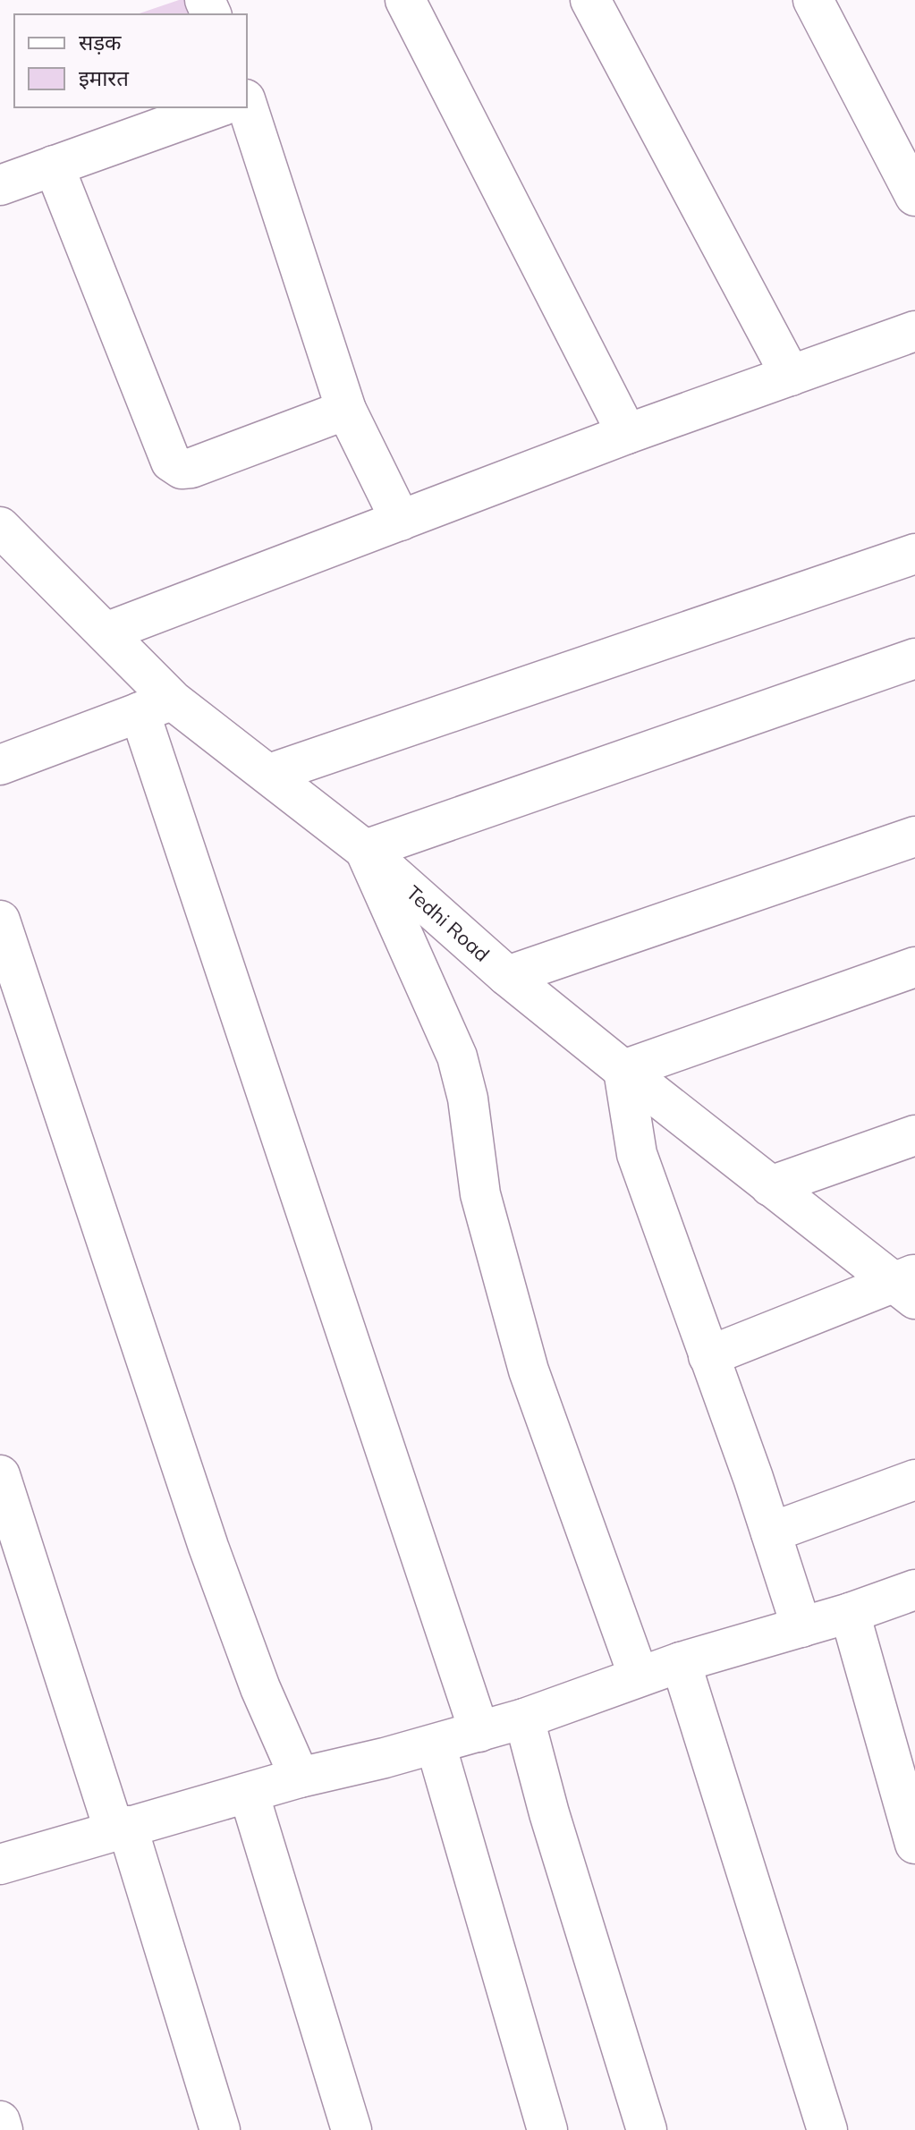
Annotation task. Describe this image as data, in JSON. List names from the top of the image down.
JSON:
{
  "streets": {
    "street": ["Tedhi Road"]
  },
  "legend": ["सड़क", "इमारत"]
}
